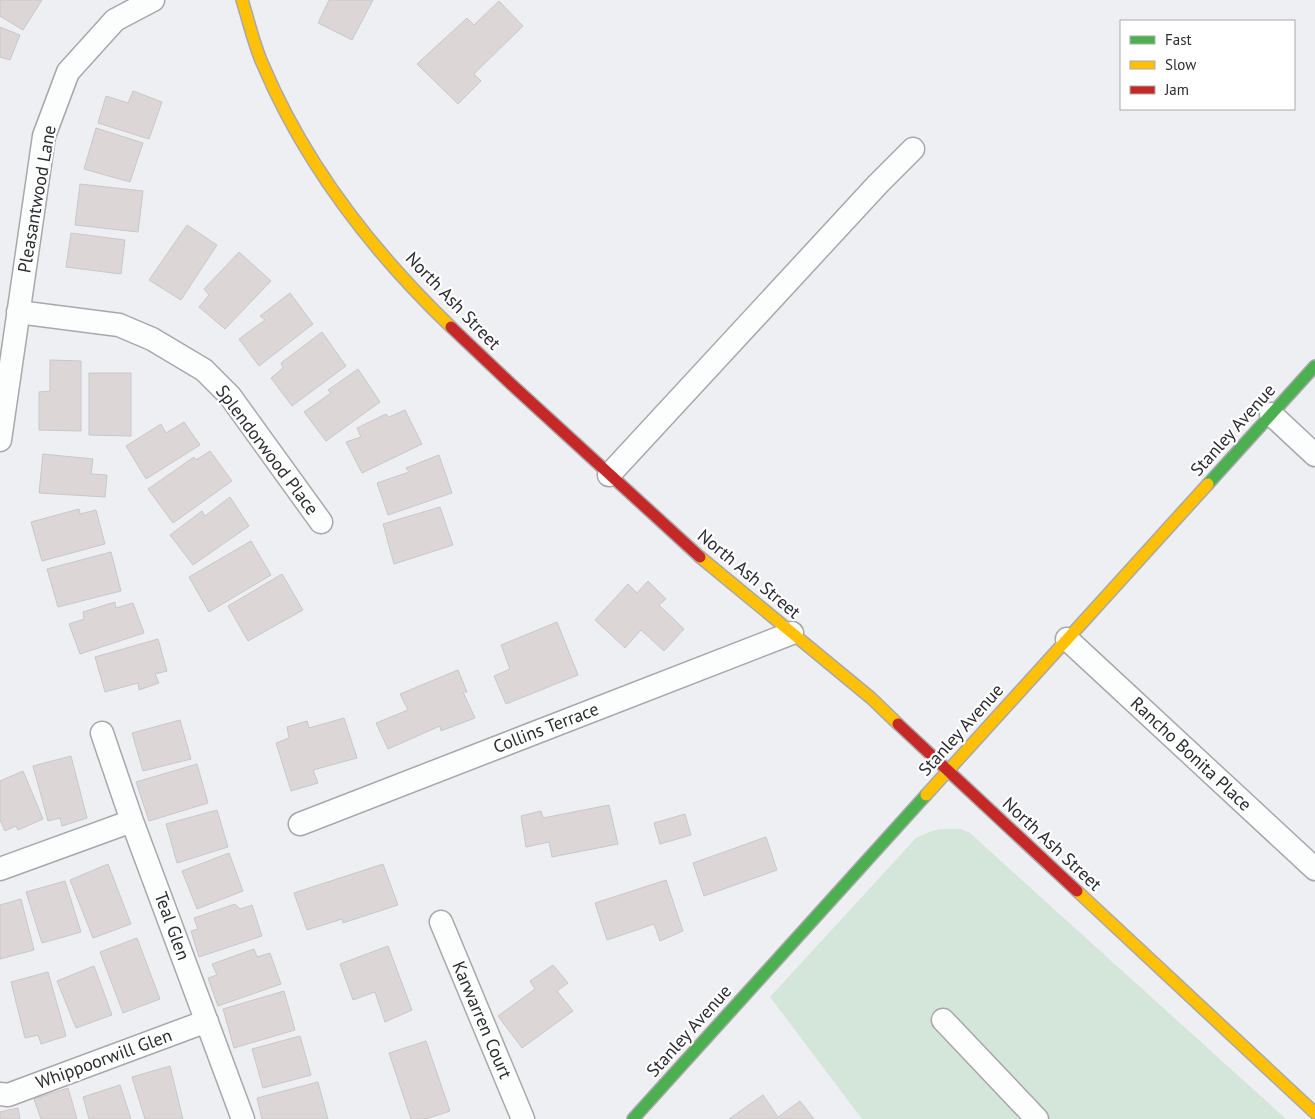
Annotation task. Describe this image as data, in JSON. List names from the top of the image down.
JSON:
{
  "streets": {
    "main road": ["North Ash Street", "Stanley Avenue"],
    "street": [
      "Pleasantwood Lane",
      "Splendorwood Place",
      "Collins Terrace",
      "Rancho Bonita Place",
      "Teal Glen",
      "Karwarren Court",
      "Whippoorwill Glen"
    ]
  },
  "crossings": [
    ["Pleasantwood Lane", "Splendorwood Place"],
    ["North Ash Street", "Stanley Avenue"],
    ["North Ash Street", "Collins Terrace"],
    ["Stanley Avenue", "Rancho Bonita Place"],
    ["Teal Glen", "Whippoorwill Glen"]
  ],
  "legend": ["Fast", "Slow", "Jam"]
}
